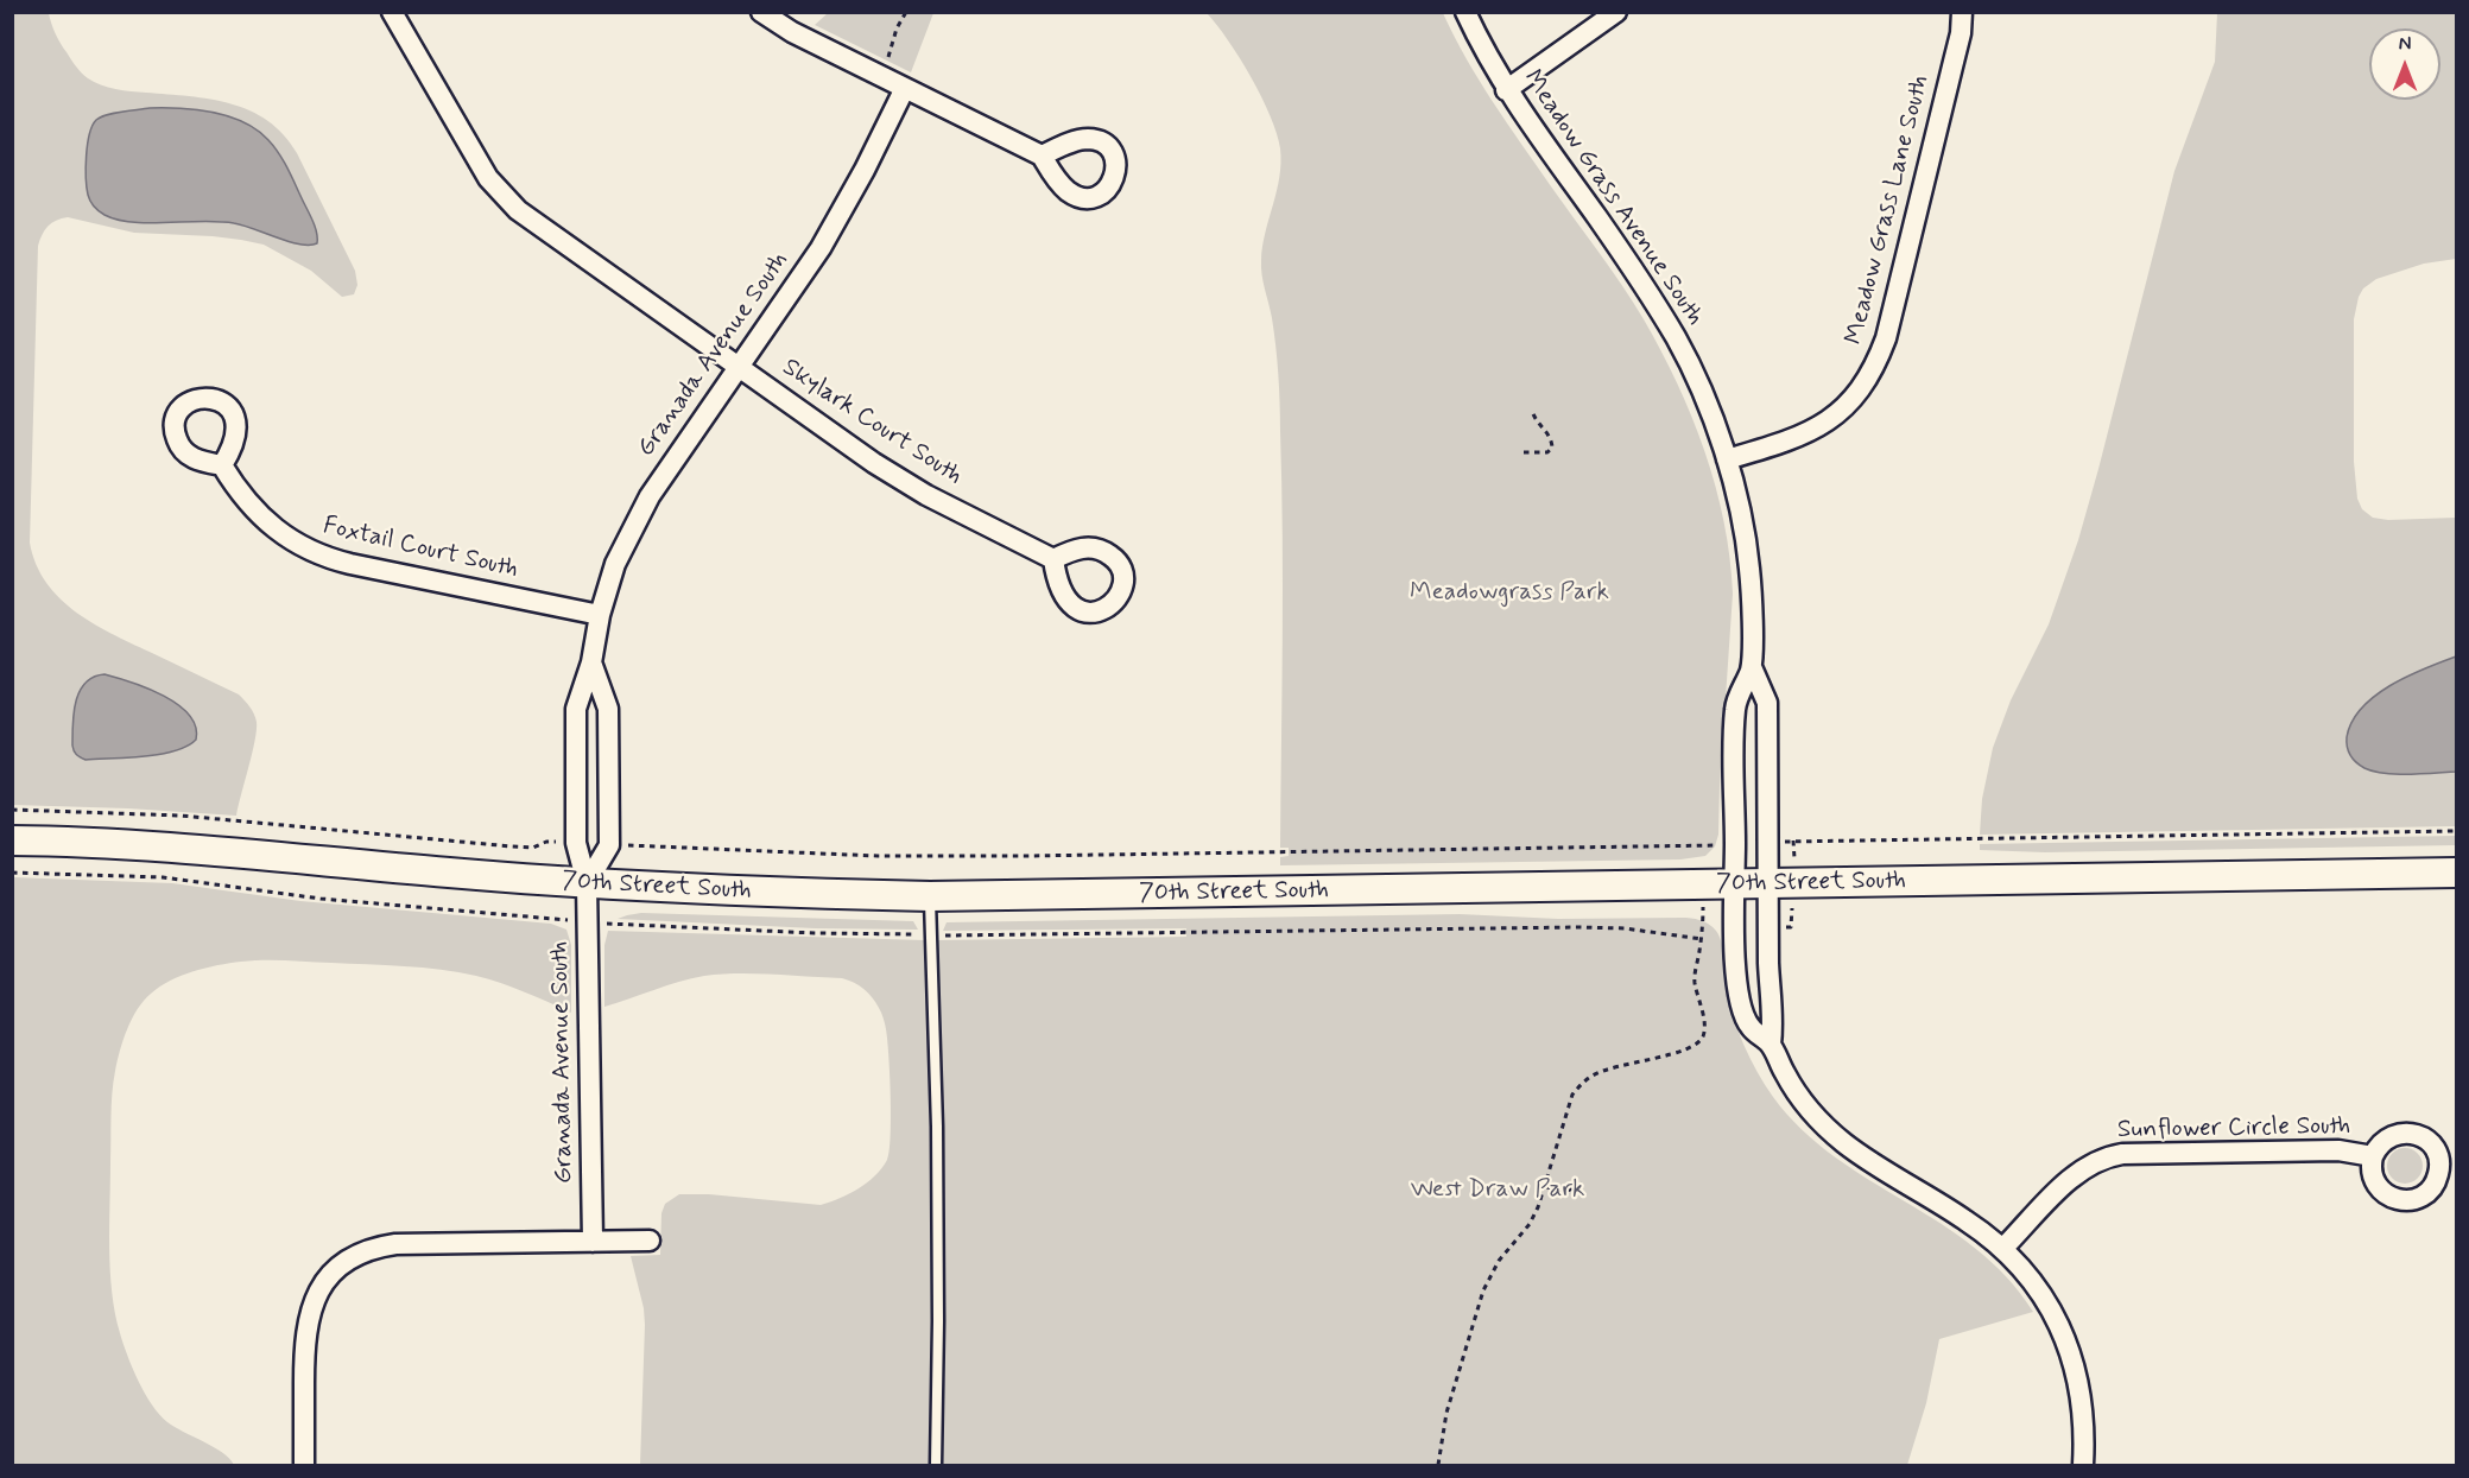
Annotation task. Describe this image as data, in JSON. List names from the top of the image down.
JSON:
{
  "streets": {
    "main road": ["70th Street South"],
    "street": [
      "Meadow Grass Avenue South",
      "Meadow Grass Lane South",
      "Granada Avenue South",
      "Skylark Court South",
      "Foxtail Court South",
      "Sunflower Circle South"
    ]
  },
  "crossings": [
    ["Meadow Grass Avenue South", "Meadow Grass Lane South"],
    ["Meadow Grass Avenue South", "70th Street South"],
    ["Meadow Grass Avenue South", "Sunflower Circle South"],
    ["Granada Avenue South", "Skylark Court South"],
    ["Granada Avenue South", "Foxtail Court South"],
    ["Granada Avenue South", "70th Street South"]
  ],
  "parks": ["Meadowgrass Park", "West Draw Park"],
  "north": "top"
}
